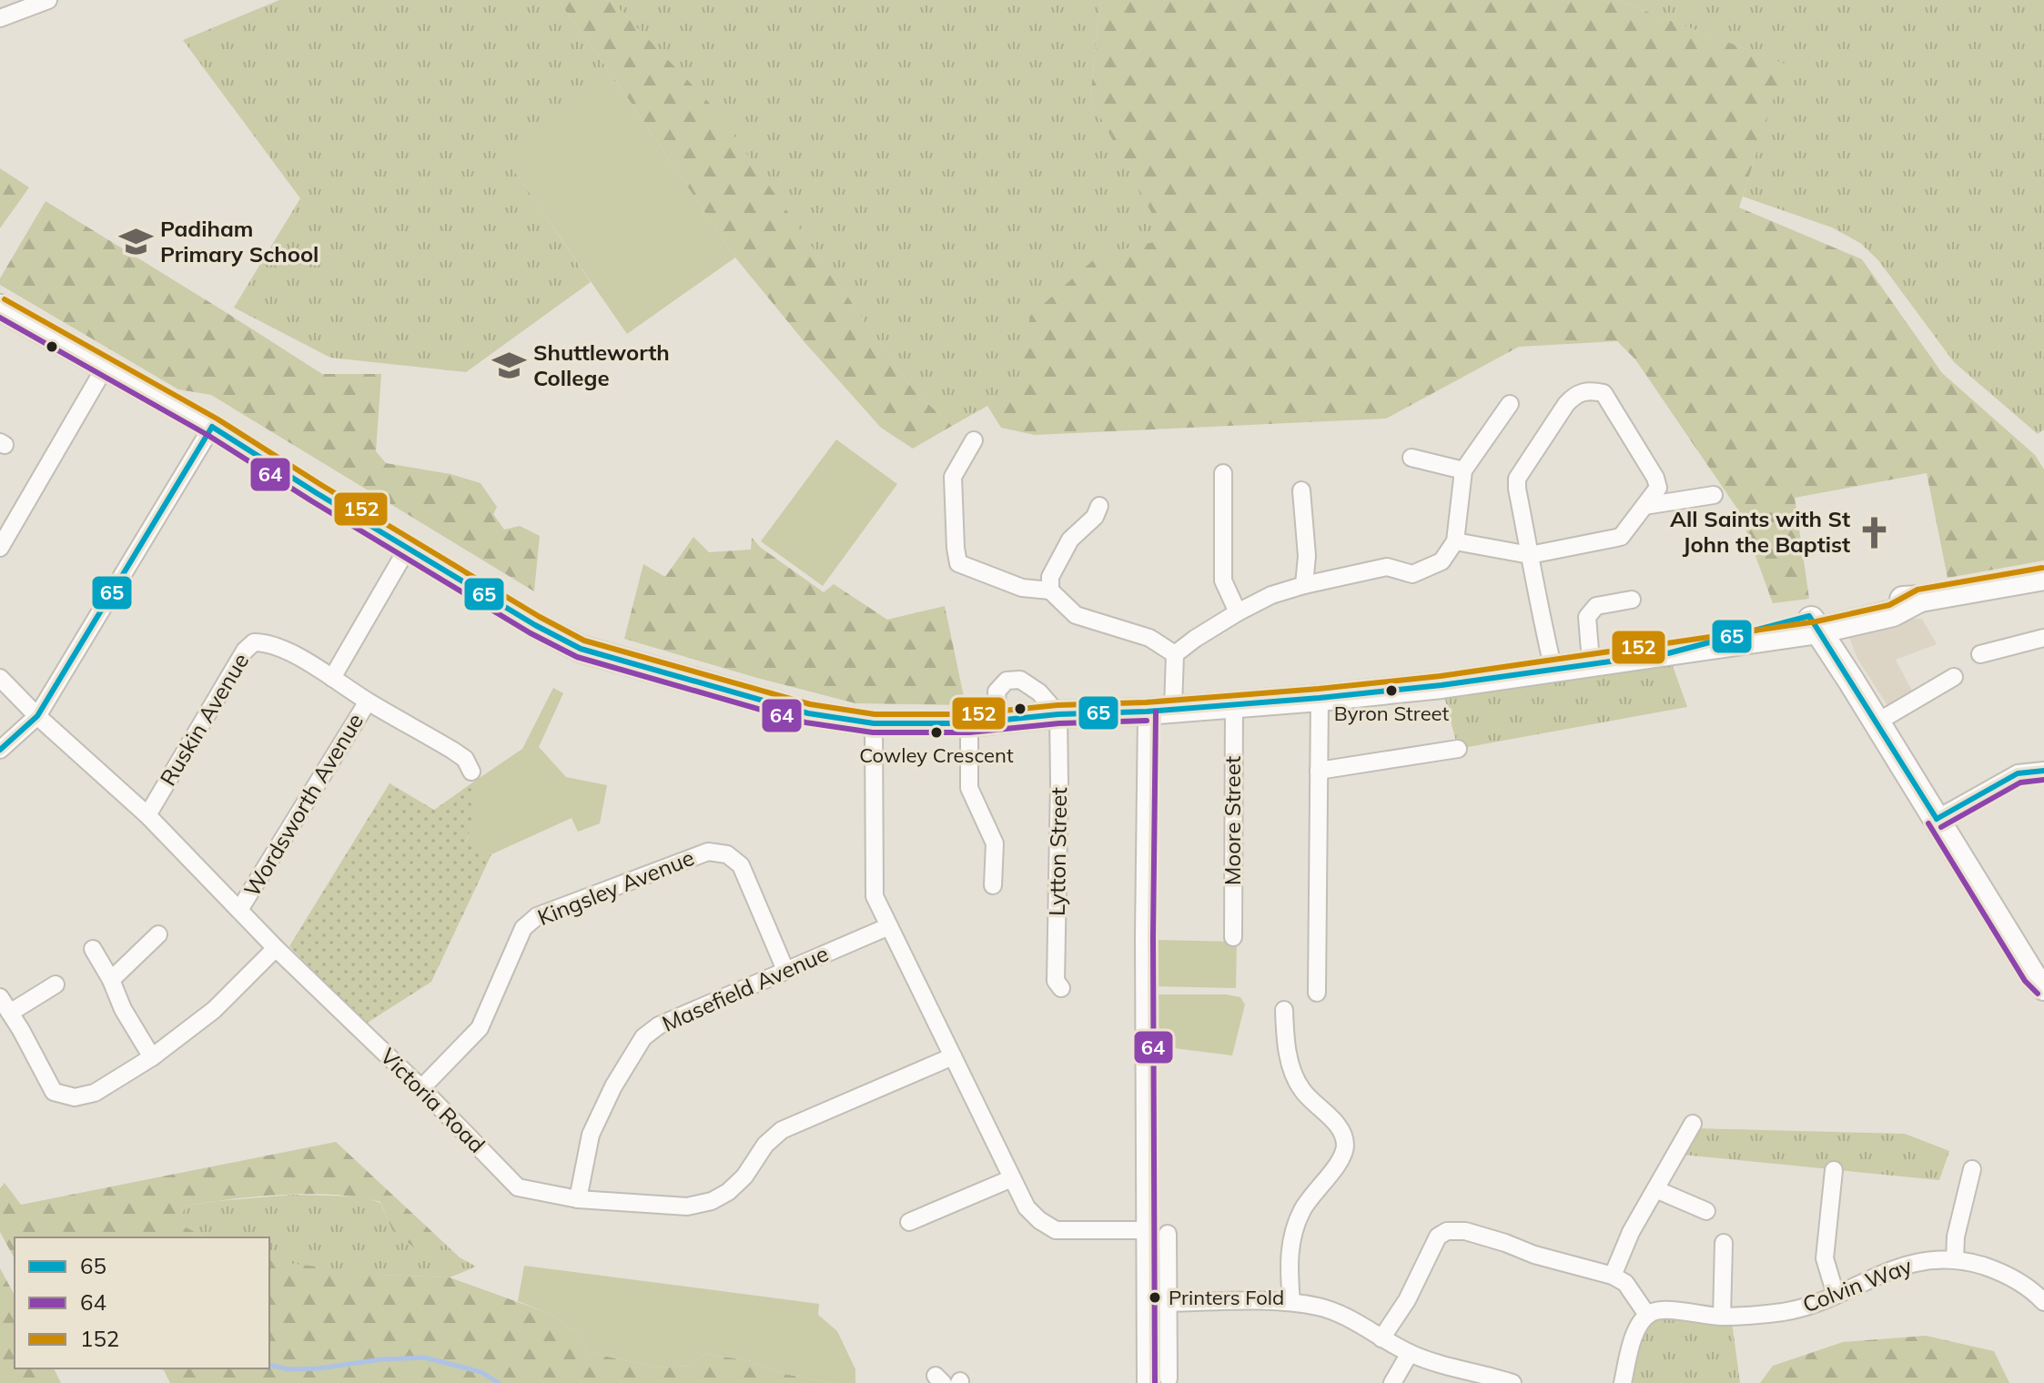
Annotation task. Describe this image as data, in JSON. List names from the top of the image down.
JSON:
{
  "streets": {
    "street": [
      "Ruskin Avenue",
      "Wordsworth Avenue",
      "Moore Street",
      "Lytton Street",
      "Kingsley Avenue",
      "Masefield Avenue",
      "Victoria Road",
      "Colvin Way"
    ]
  },
  "crossings": [
    ["Ruskin Avenue", "Victoria Road"],
    ["Wordsworth Avenue", "Victoria Road"],
    ["Kingsley Avenue", "Masefield Avenue"],
    ["Kingsley Avenue", "Victoria Road"],
    ["Masefield Avenue", "Victoria Road"]
  ],
  "places": {
    "school or university": ["Padiham Primary School", "Shuttleworth College"],
    "church": ["All Saints with St John the Baptist"],
    "other": ["Byron Street", "Cowley Crescent", "Printers Fold"]
  },
  "lines": ["transit line 152", "transit line 64", "transit line 65"],
  "legend": ["65", "64", "152"]
}
